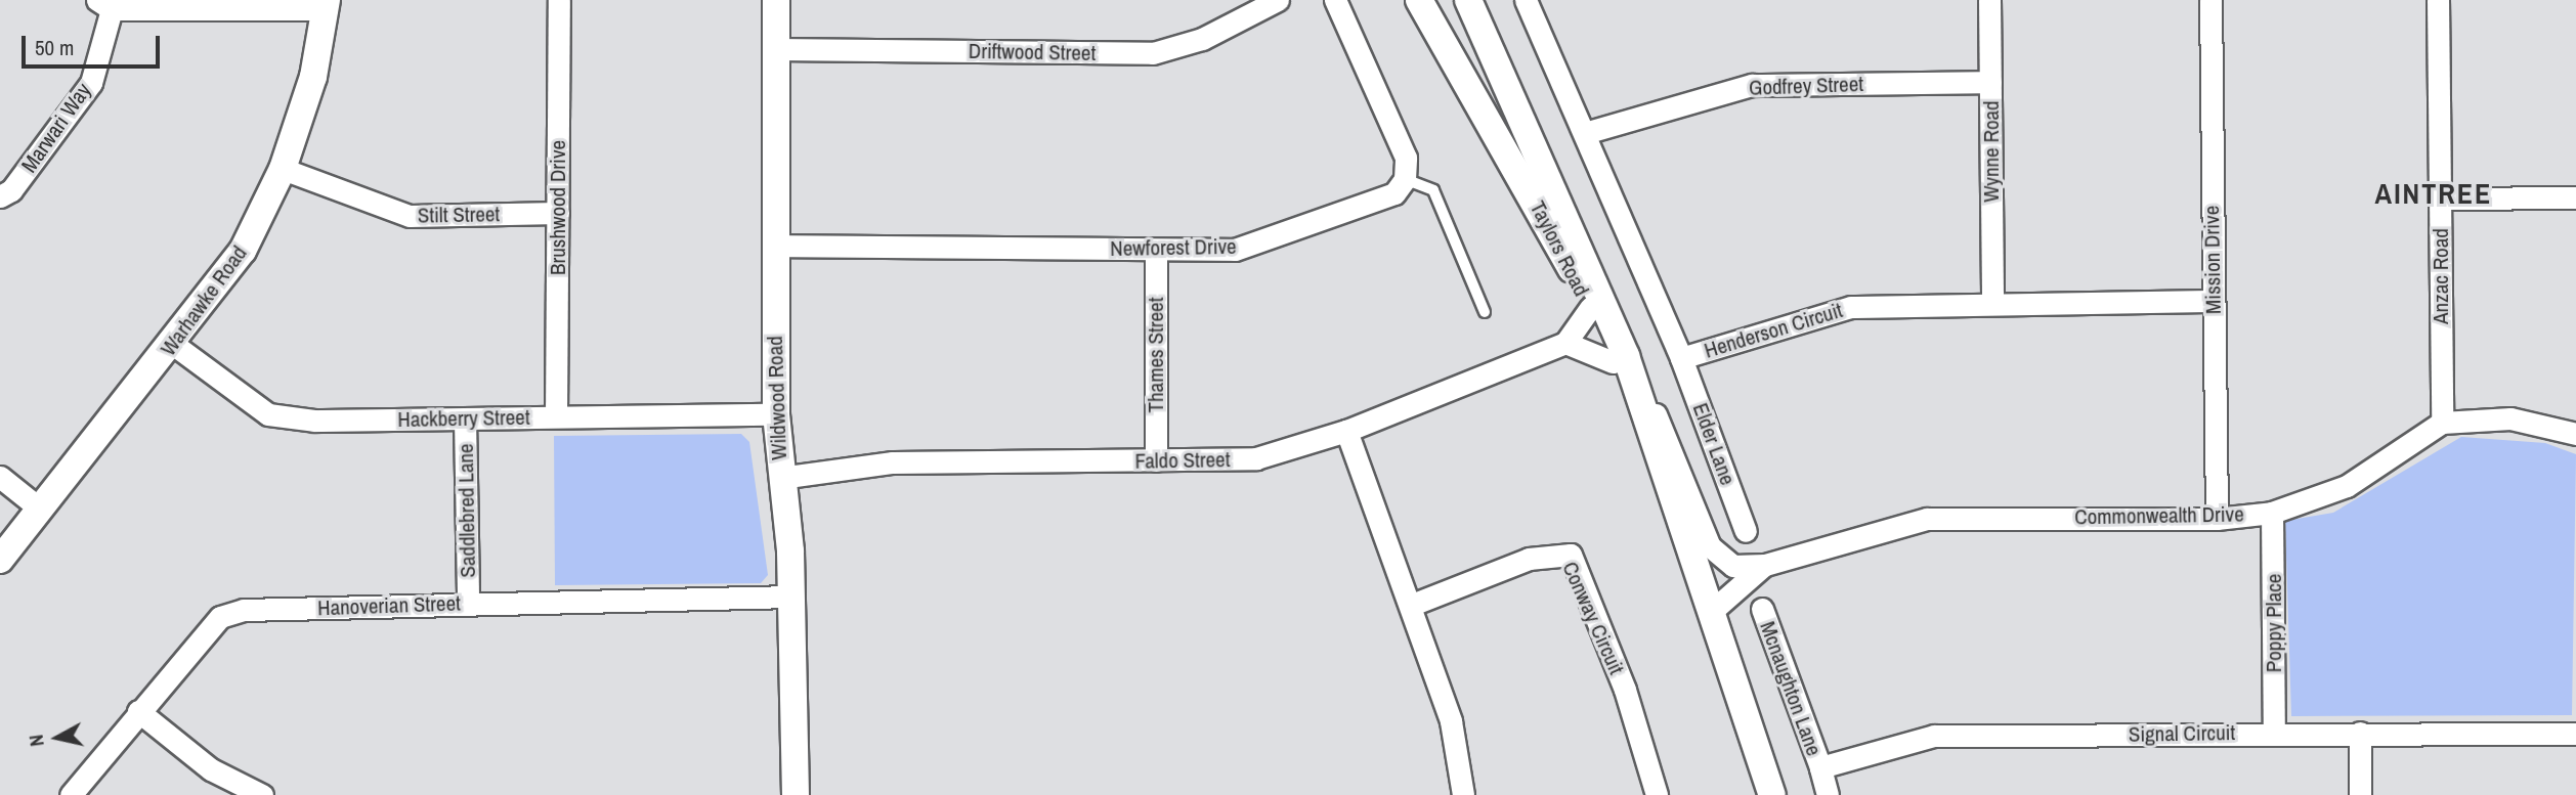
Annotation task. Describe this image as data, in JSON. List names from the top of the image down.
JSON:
{
  "streets": {
    "street": [
      "Driftwood Street",
      "Godfrey Street",
      "Marwari Way",
      "Wynne Road",
      "Brushwood Drive",
      "Stilt Street",
      "Newforest Drive",
      "Taylors Road",
      "Mission Drive",
      "Anzac Road",
      "Warhawke Road",
      "Henderson Circuit",
      "Thames Street",
      "Wildwood Road",
      "Hackberry Street",
      "Elder Lane",
      "Faldo Street",
      "Saddlebred Lane",
      "Commonwealth Drive",
      "Hanoverian Street",
      "Conway Circuit",
      "Poppy Place",
      "Mcnaughton Lane",
      "Signal Circuit"
    ]
  },
  "crossings": [
    ["Driftwood Street", "Wildwood Road"],
    ["Godfrey Street", "Wynne Road"],
    ["Godfrey Street", "Henderson Circuit"],
    ["Wynne Road", "Henderson Circuit"],
    ["Brushwood Drive", "Stilt Street"],
    ["Brushwood Drive", "Hackberry Street"],
    ["Stilt Street", "Warhawke Road"],
    ["Newforest Drive", "Thames Street"],
    ["Newforest Drive", "Wildwood Road"],
    ["Taylors Road", "Commonwealth Drive"],
    ["Mission Drive", "Henderson Circuit"],
    ["Mission Drive", "Commonwealth Drive"],
    ["Anzac Road", "Commonwealth Drive"],
    ["Warhawke Road", "Hackberry Street"],
    ["Henderson Circuit", "Elder Lane"],
    ["Thames Street", "Faldo Street"],
    ["Wildwood Road", "Hackberry Street"],
    ["Wildwood Road", "Faldo Street"],
    ["Wildwood Road", "Hanoverian Street"],
    ["Hackberry Street", "Saddlebred Lane"],
    ["Saddlebred Lane", "Hanoverian Street"],
    ["Commonwealth Drive", "Poppy Place"],
    ["Poppy Place", "Signal Circuit"],
    ["Mcnaughton Lane", "Signal Circuit"]
  ],
  "districts": ["AINTREE"],
  "scale_bar": "50 m",
  "north": "left"
}
